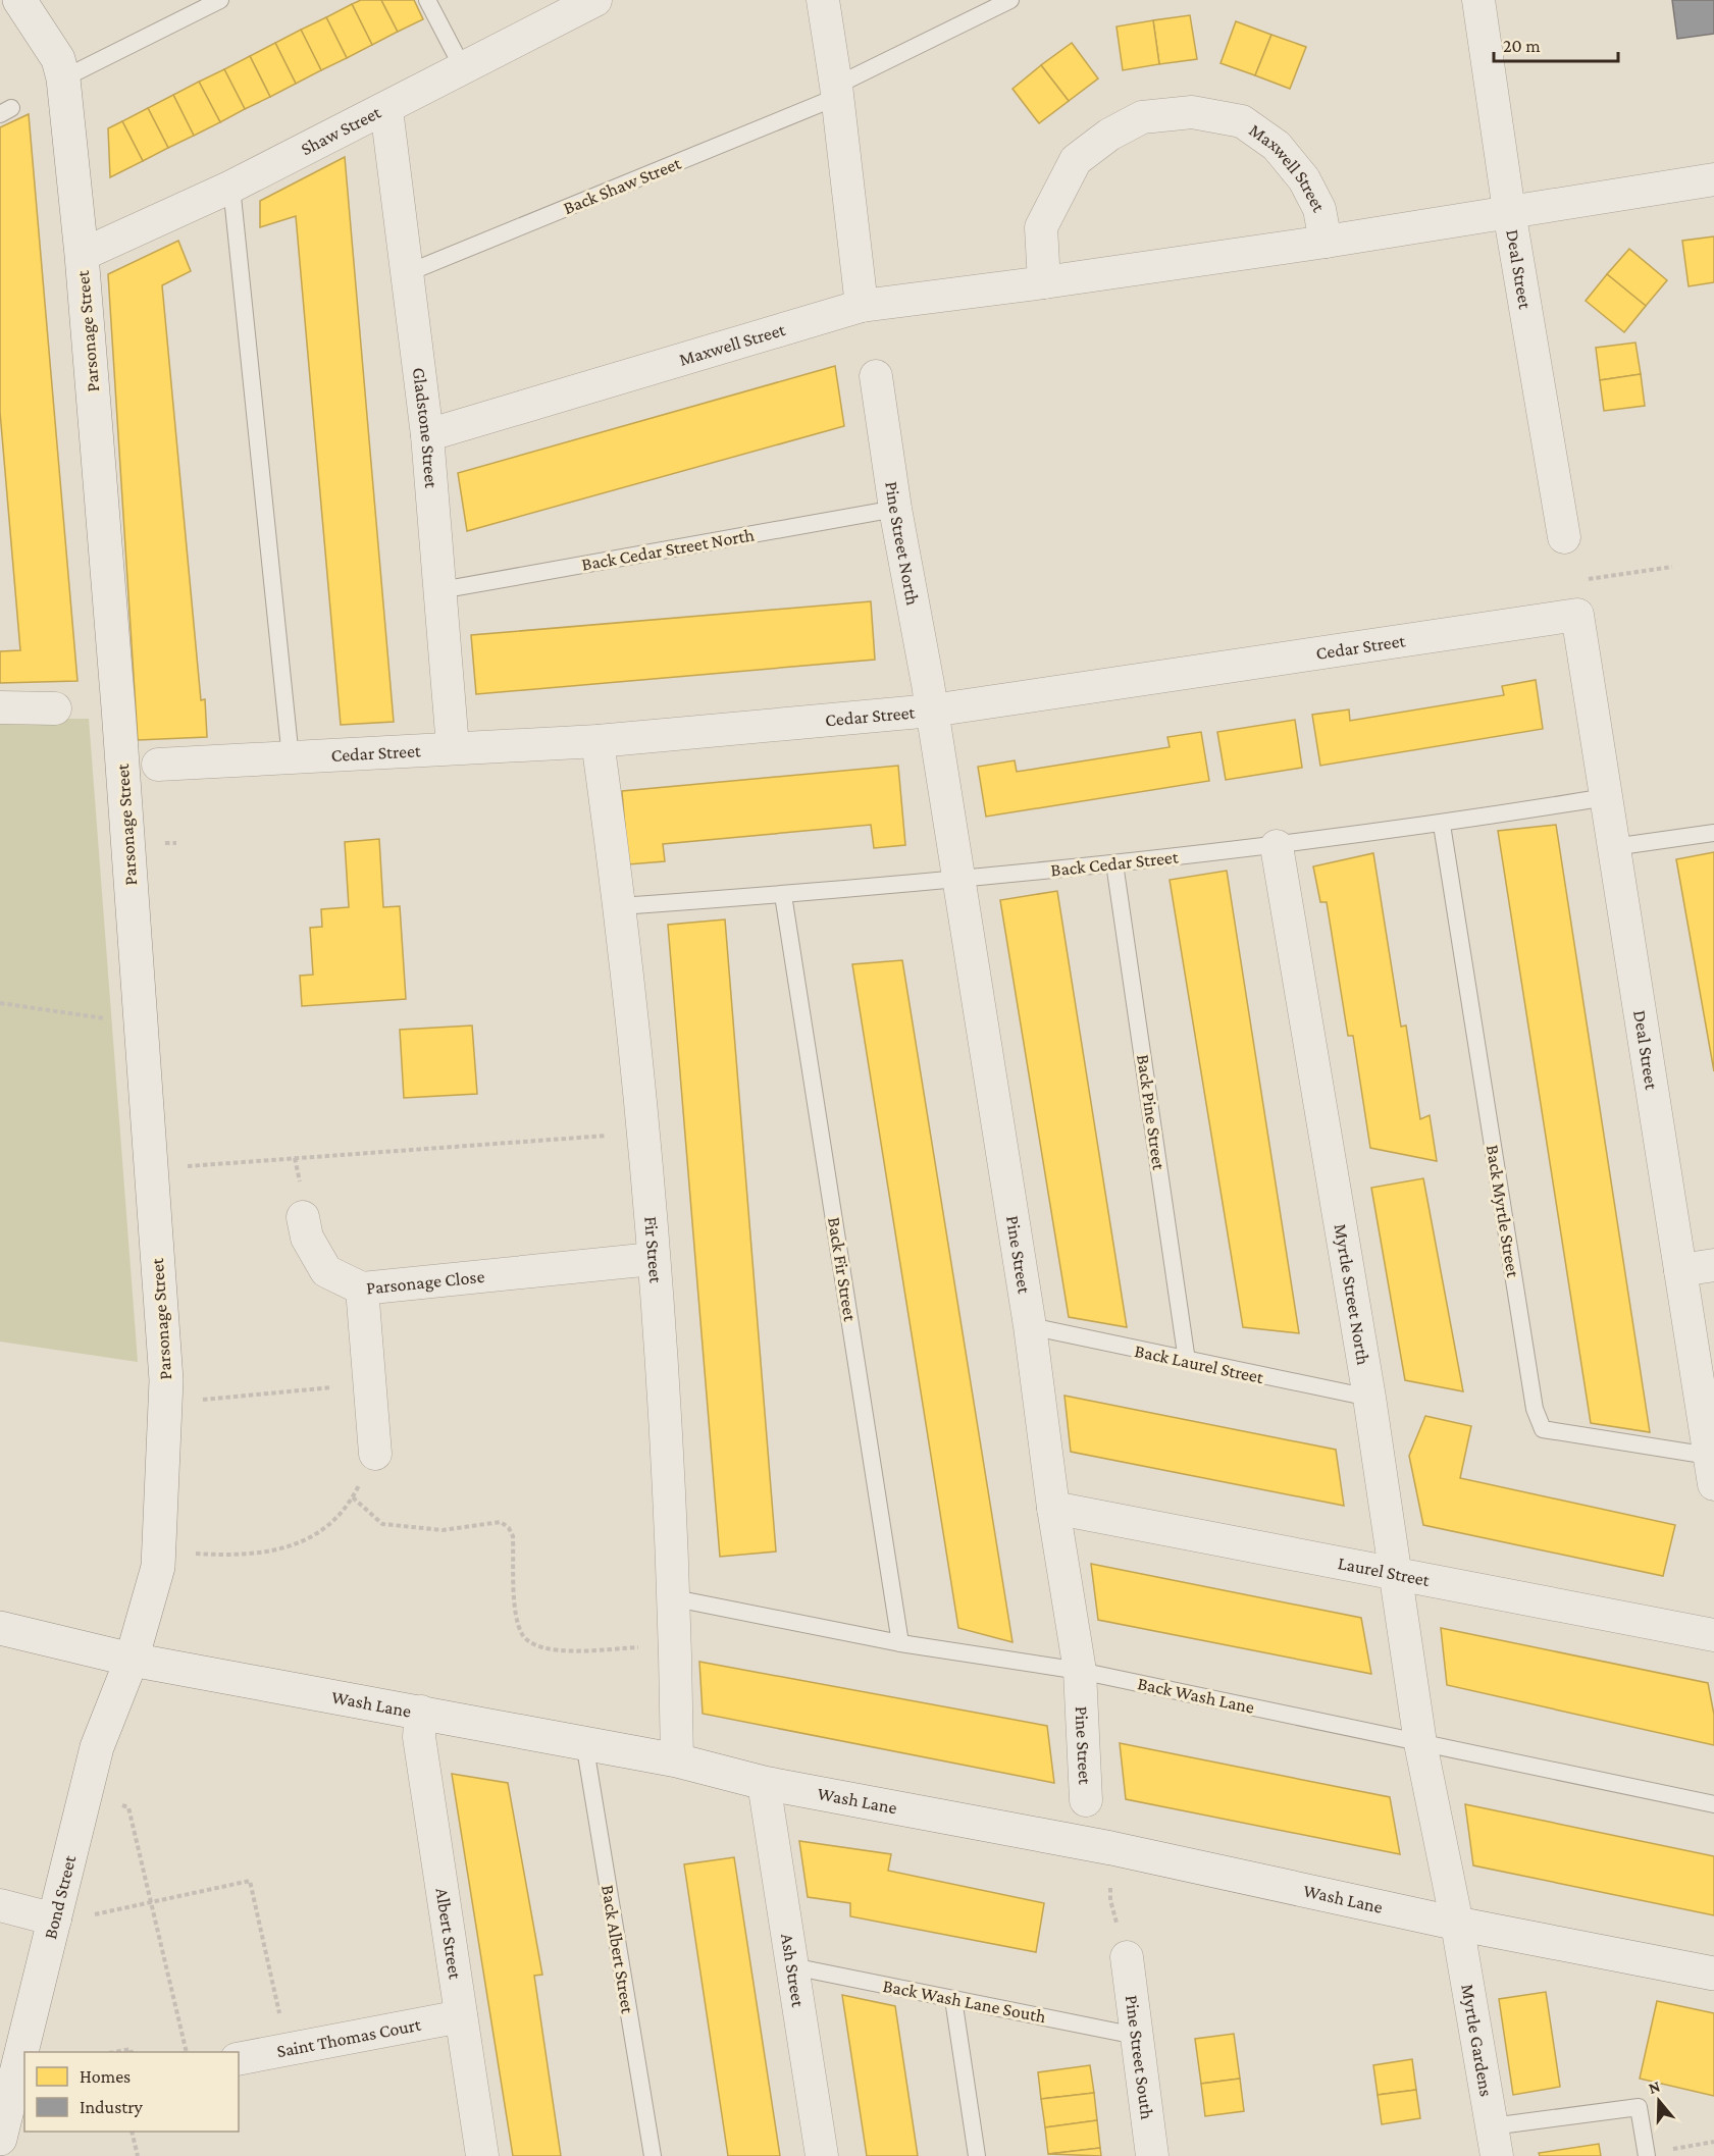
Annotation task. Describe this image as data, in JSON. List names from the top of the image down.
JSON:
{
  "streets": {
    "main road": ["Parsonage Street", "Wash Lane", "Bond Street"],
    "street": [
      "Shaw Street",
      "Maxwell Street",
      "Deal Street",
      "Gladstone Street",
      "Pine Street North",
      "Cedar Street",
      "Fir Street",
      "Pine Street",
      "Parsonage Close",
      "Myrtle Street North",
      "Laurel Street",
      "Albert Street",
      "Ash Street",
      "Saint Thomas Court",
      "Myrtle Gardens",
      "Pine Street South"
    ],
    "lane": [
      "Back Shaw Street",
      "Back Cedar Street North",
      "Back Cedar Street",
      "Back Pine Street",
      "Back Myrtle Street",
      "Back Fir Street",
      "Back Laurel Street",
      "Back Wash Lane",
      "Back Albert Street",
      "Back Wash Lane South"
    ]
  },
  "crossings": [
    ["Shaw Street", "Parsonage Street"],
    ["Shaw Street", "Gladstone Street"],
    ["Maxwell Street", "Deal Street"],
    ["Maxwell Street", "Gladstone Street"],
    ["Back Shaw Street", "Gladstone Street"],
    ["Deal Street", "Cedar Street"],
    ["Deal Street", "Back Cedar Street"],
    ["Deal Street", "Back Myrtle Street"],
    ["Parsonage Street", "Wash Lane"],
    ["Parsonage Street", "Bond Street"],
    ["Gladstone Street", "Back Cedar Street North"],
    ["Gladstone Street", "Cedar Street"],
    ["Pine Street North", "Back Cedar Street North"],
    ["Pine Street North", "Cedar Street"],
    ["Pine Street North", "Pine Street"],
    ["Cedar Street", "Fir Street"],
    ["Cedar Street", "Pine Street"],
    ["Back Cedar Street", "Back Pine Street"],
    ["Back Cedar Street", "Back Myrtle Street"],
    ["Back Cedar Street", "Fir Street"],
    ["Back Cedar Street", "Pine Street"],
    ["Back Cedar Street", "Back Fir Street"],
    ["Back Cedar Street", "Myrtle Street North"],
    ["Back Pine Street", "Back Laurel Street"],
    ["Fir Street", "Parsonage Close"],
    ["Fir Street", "Back Wash Lane"],
    ["Fir Street", "Wash Lane"],
    ["Pine Street", "Back Laurel Street"],
    ["Pine Street", "Laurel Street"],
    ["Pine Street", "Back Wash Lane"],
    ["Back Fir Street", "Back Wash Lane"],
    ["Myrtle Street North", "Back Laurel Street"],
    ["Myrtle Street North", "Laurel Street"],
    ["Myrtle Street North", "Back Wash Lane"],
    ["Myrtle Street North", "Myrtle Gardens"],
    ["Back Wash Lane", "Myrtle Gardens"],
    ["Wash Lane", "Bond Street"],
    ["Wash Lane", "Albert Street"],
    ["Wash Lane", "Back Albert Street"],
    ["Wash Lane", "Ash Street"],
    ["Wash Lane", "Myrtle Gardens"],
    ["Albert Street", "Saint Thomas Court"],
    ["Ash Street", "Back Wash Lane South"],
    ["Back Wash Lane South", "Pine Street South"]
  ],
  "legend": ["Homes", "Industry"],
  "scale_bar": "20 m",
  "north": "top"
}
